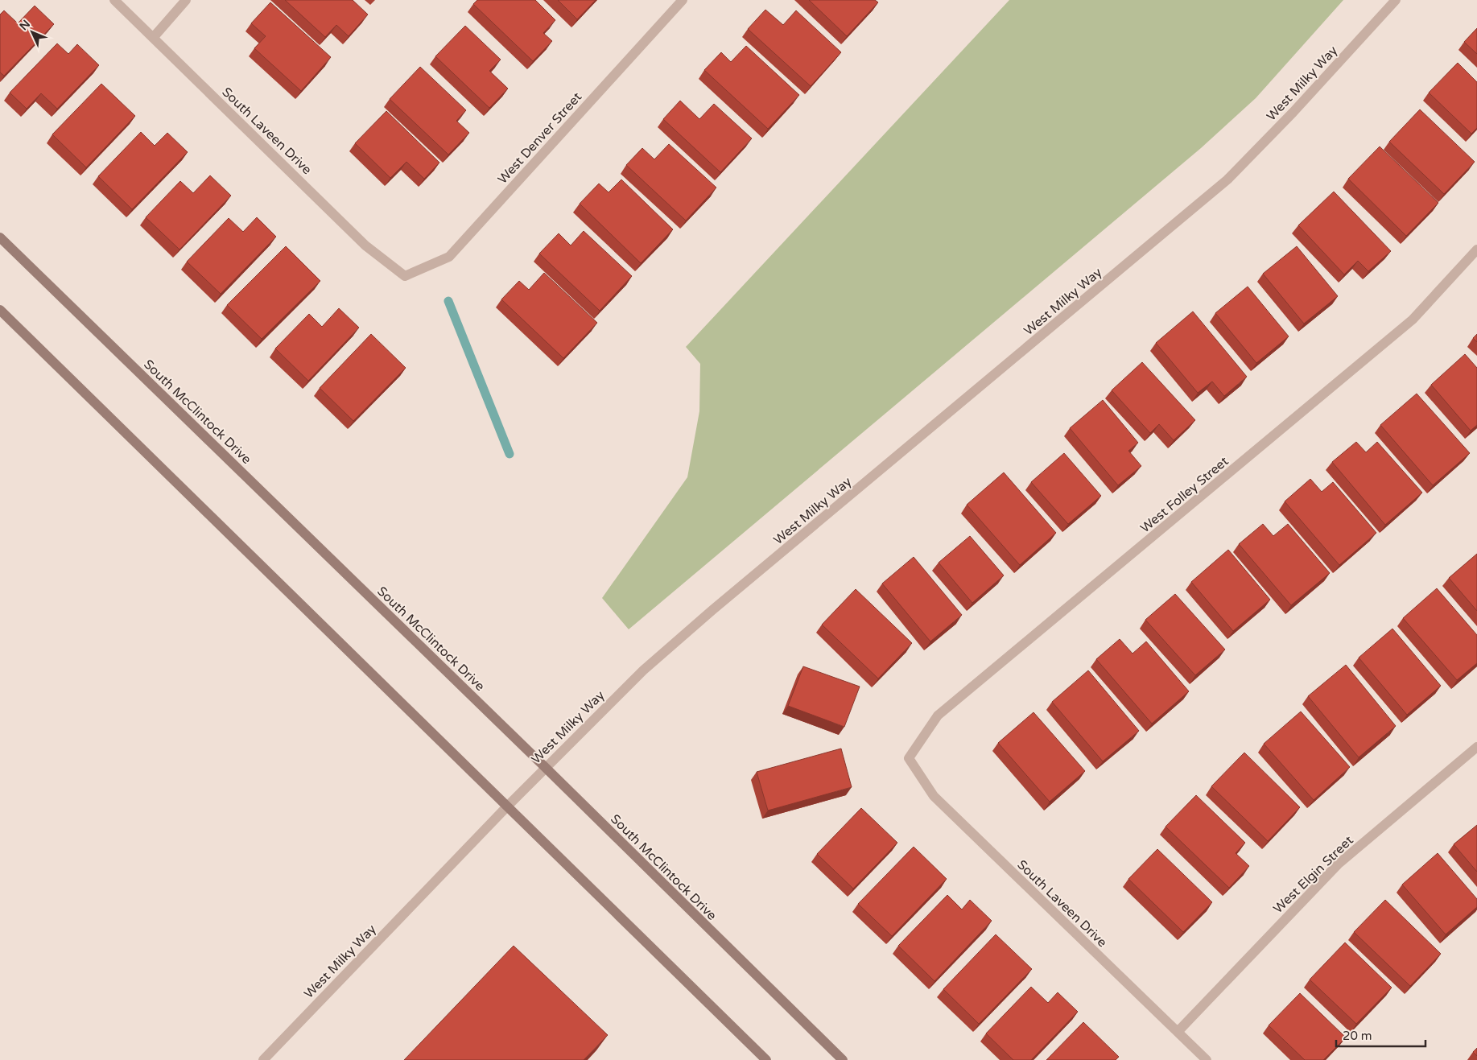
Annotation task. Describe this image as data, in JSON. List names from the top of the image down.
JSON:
{
  "streets": {
    "main road": ["South McClintock Drive"],
    "street": [
      "West Milky Way",
      "South Laveen Drive",
      "West Denver Street",
      "West Folley Street",
      "West Elgin Street"
    ]
  },
  "crossings": [
    ["West Milky Way", "South McClintock Drive"],
    ["South Laveen Drive", "West Denver Street"],
    ["South Laveen Drive", "West Folley Street"],
    ["South Laveen Drive", "West Elgin Street"]
  ],
  "scale_bar": "20 m",
  "north": "top left"
}
